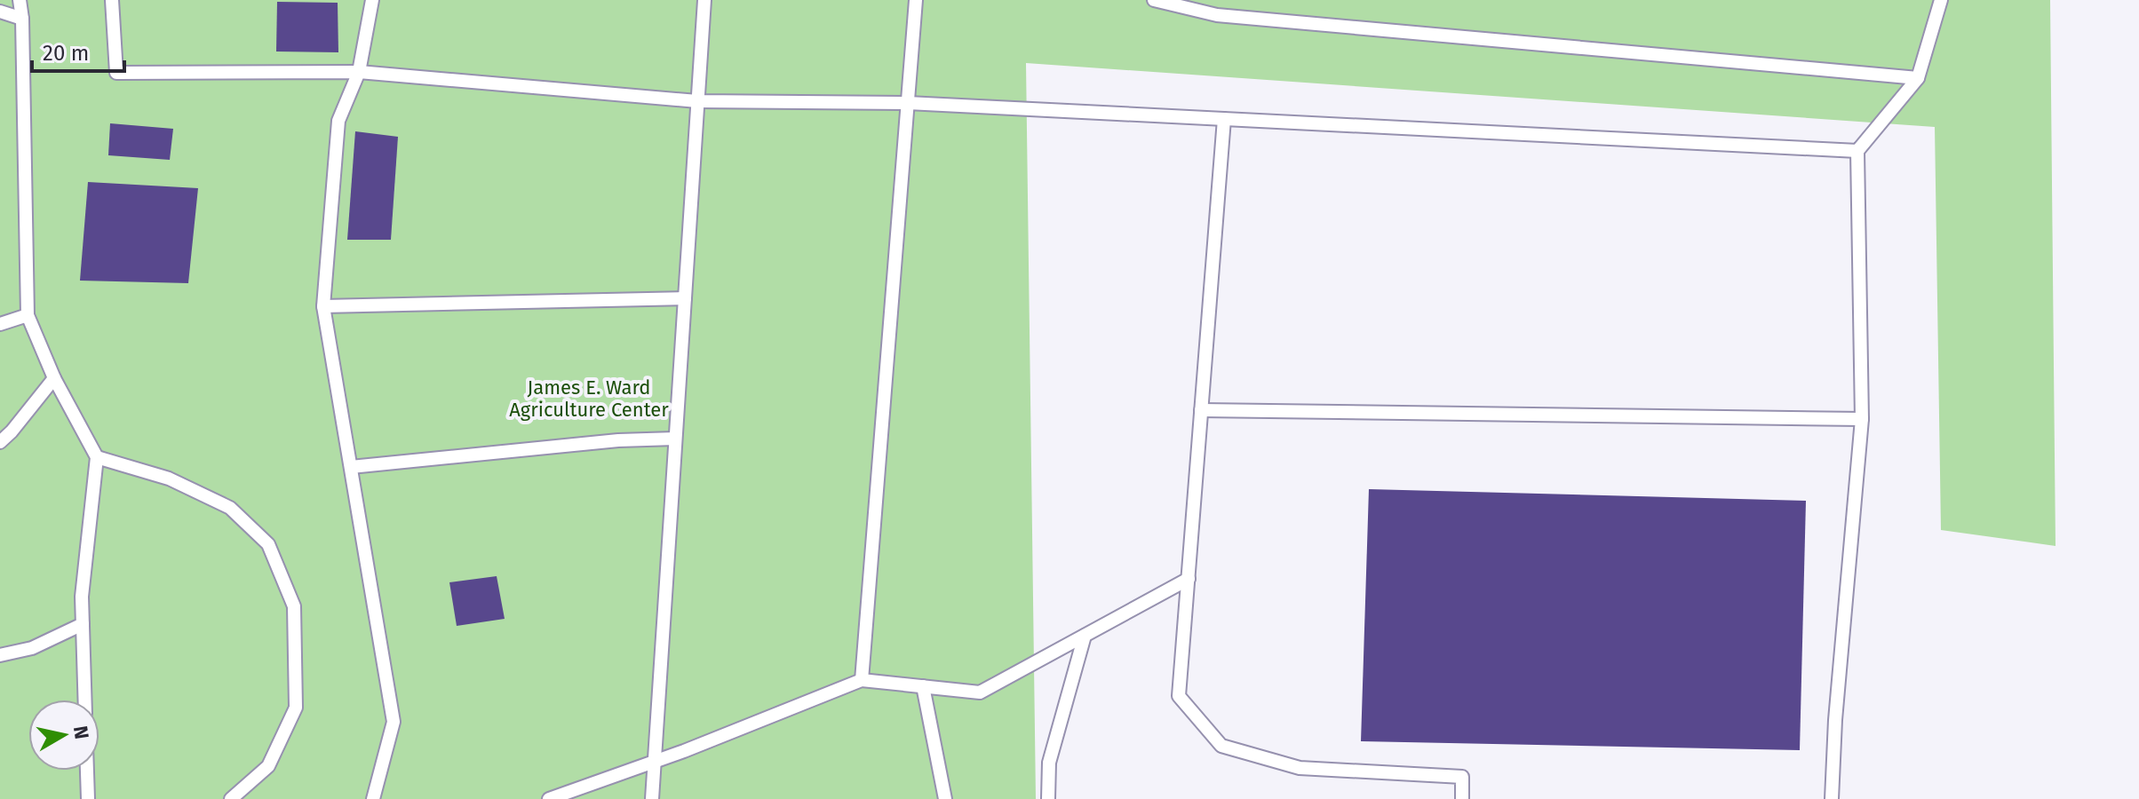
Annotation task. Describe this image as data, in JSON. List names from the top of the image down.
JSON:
{
  "parks": ["James E. Ward Agriculture Center"],
  "scale_bar": "20 m",
  "north": "right"
}
